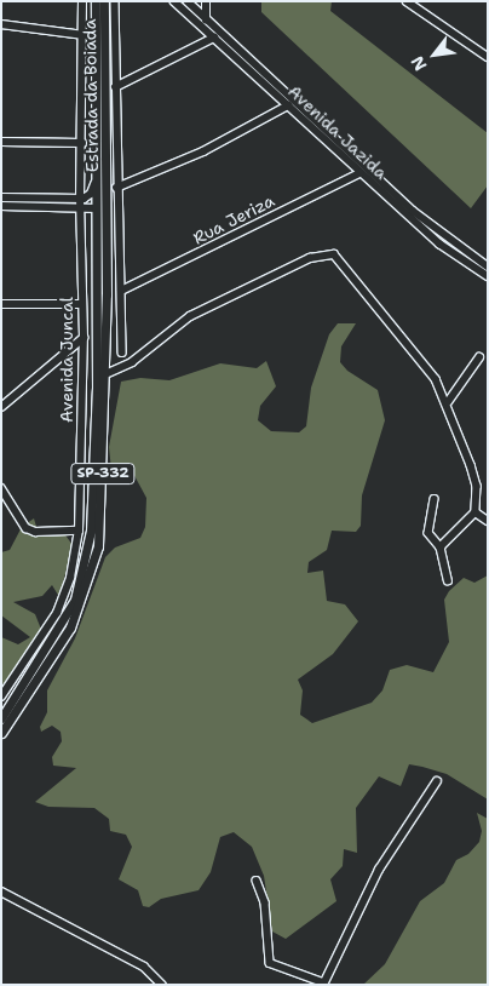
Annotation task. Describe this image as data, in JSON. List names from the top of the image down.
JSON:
{
  "streets": {
    "main road": ["Estrada da Boiada", "SP-332"],
    "street": ["Avenida Jazida", "Rua Jeriza", "Avenida Juncal"]
  },
  "crossings": [
    ["Estrada da Boiada", "SP-332"],
    ["Avenida Jazida", "Rua Jeriza"]
  ],
  "north": "bottom left"
}
